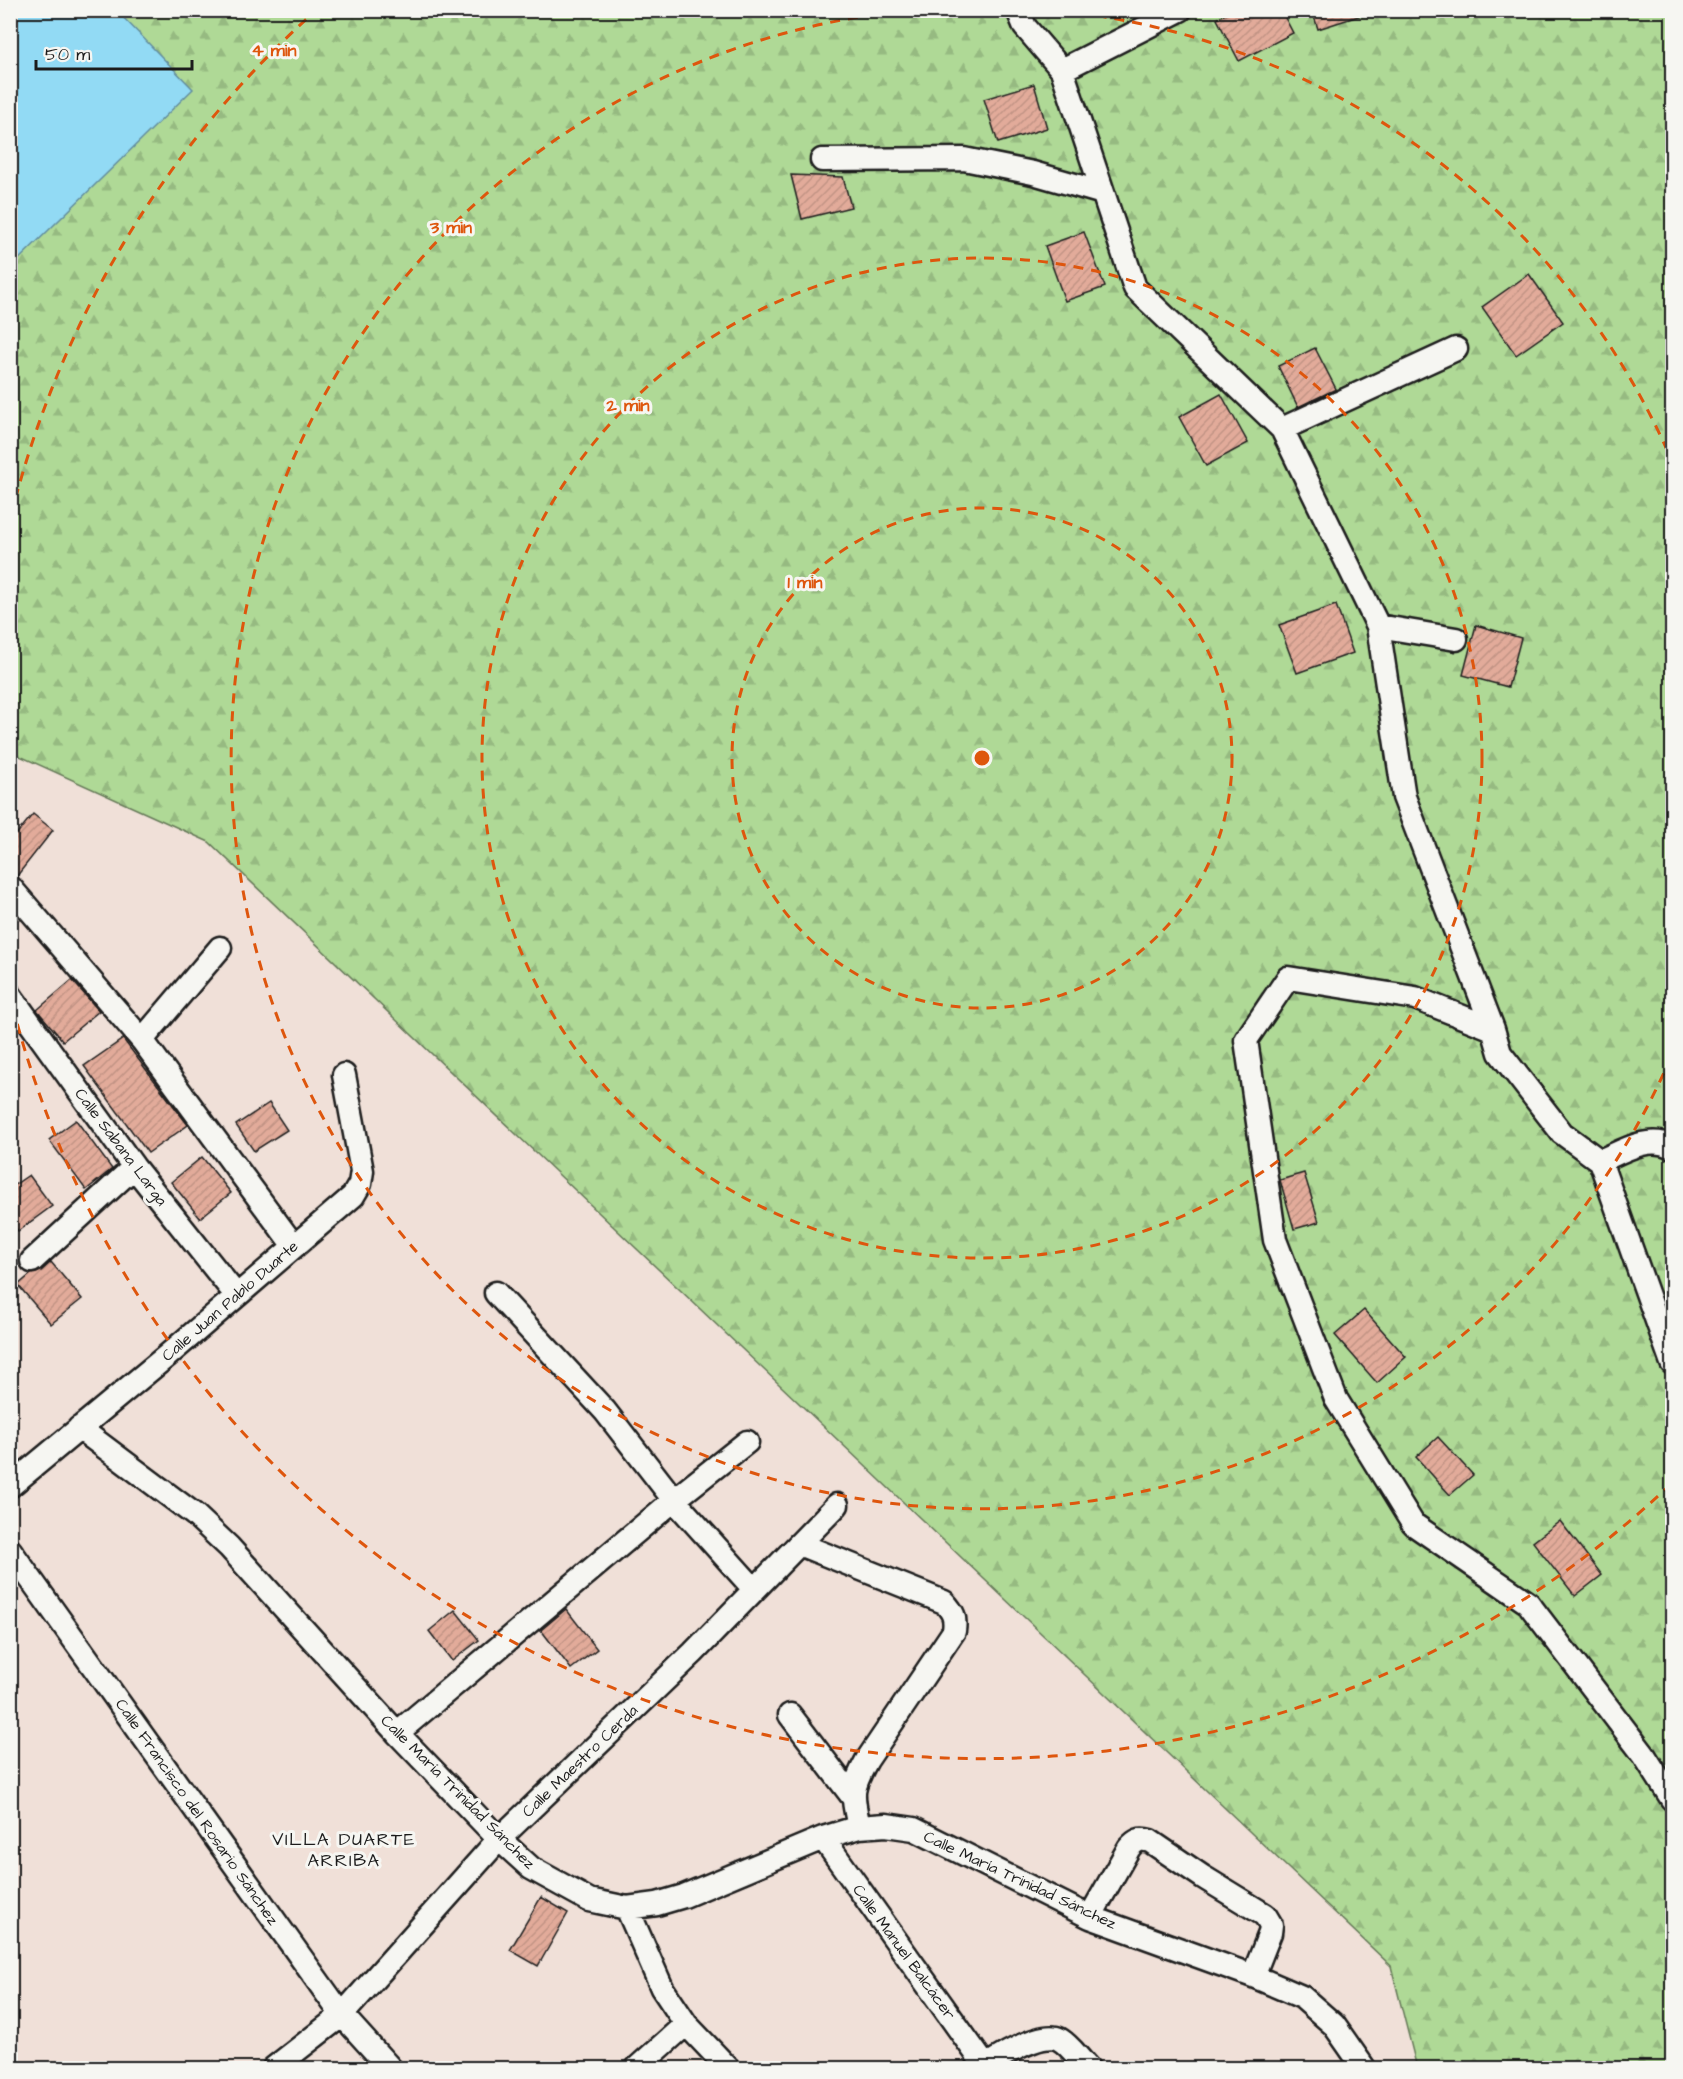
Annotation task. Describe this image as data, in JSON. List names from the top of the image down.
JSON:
{
  "streets": {
    "street": [
      "Calle Sabana Larga",
      "Calle Juan Pablo Duarte",
      "Calle Maestro Cerda",
      "Calle María Trinidad Sánchez",
      "Calle Francisco del Rosario Sánchez",
      "Calle Manuel Balcácer"
    ]
  },
  "crossings": [
    ["Calle Sabana Larga", "Calle Juan Pablo Duarte"],
    ["Calle Juan Pablo Duarte", "Calle María Trinidad Sánchez"],
    ["Calle Maestro Cerda", "Calle María Trinidad Sánchez"],
    ["Calle Maestro Cerda", "Calle Francisco del Rosario Sánchez"],
    ["Calle María Trinidad Sánchez", "Calle Manuel Balcácer"]
  ],
  "districts": ["VILLA DUARTE ARRIBA"],
  "scale_bar": "50 m",
  "rings": [
    "4 min",
    "3 min",
    "2 min",
    "1 min"
  ]
}
